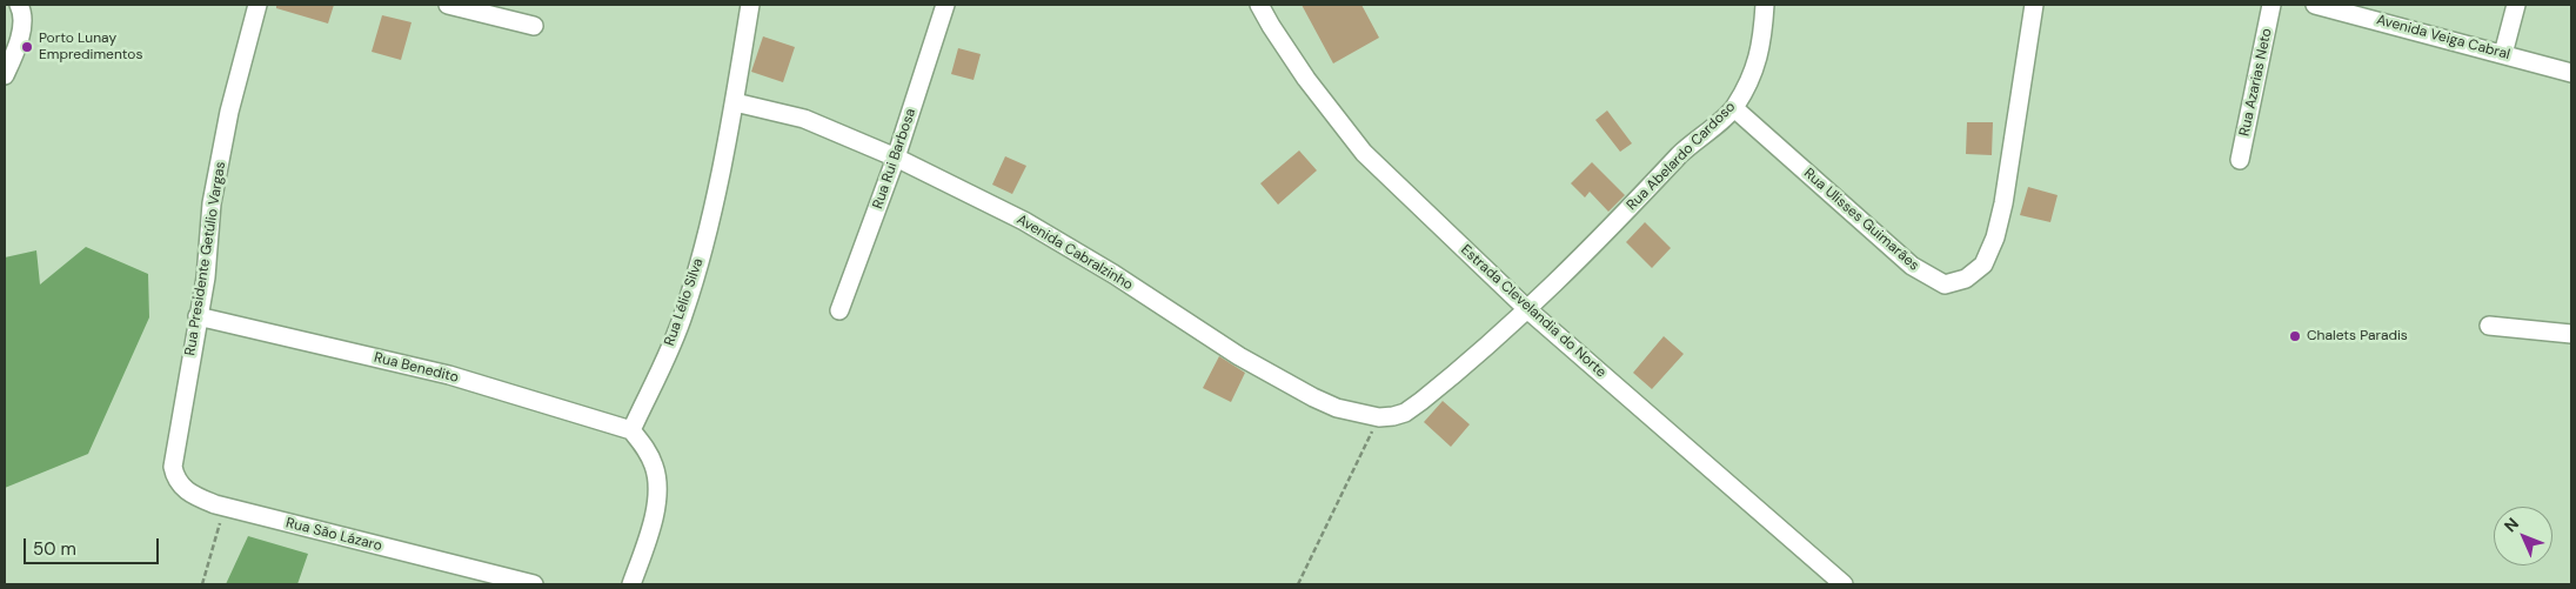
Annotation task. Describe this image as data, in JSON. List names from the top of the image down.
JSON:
{
  "streets": {
    "street": [
      "Avenida Veiga Cabral",
      "Rua Azarias Neto",
      "Rua Abelardo Cardoso",
      "Rua Rui Barbosa",
      "Rua Ulisses Guimarães",
      "Avenida Cabralzinho",
      "Rua Presidente Getúlio Vargas",
      "Rua Lélio Silva",
      "Estrada Clevelandia do Norte",
      "Rua Benedito",
      "Rua São Lázaro"
    ]
  },
  "crossings": [
    ["Rua Abelardo Cardoso", "Rua Ulisses Guimarães"],
    ["Rua Abelardo Cardoso", "Avenida Cabralzinho"],
    ["Rua Abelardo Cardoso", "Estrada Clevelandia do Norte"],
    ["Rua Rui Barbosa", "Avenida Cabralzinho"],
    ["Avenida Cabralzinho", "Rua Lélio Silva"],
    ["Rua Presidente Getúlio Vargas", "Rua Benedito"],
    ["Rua Presidente Getúlio Vargas", "Rua São Lázaro"],
    ["Rua Lélio Silva", "Rua Benedito"]
  ],
  "places": ["Porto Lunay Empredimentos", "Chalets Paradis"],
  "scale_bar": "50 m",
  "north": "top left"
}
